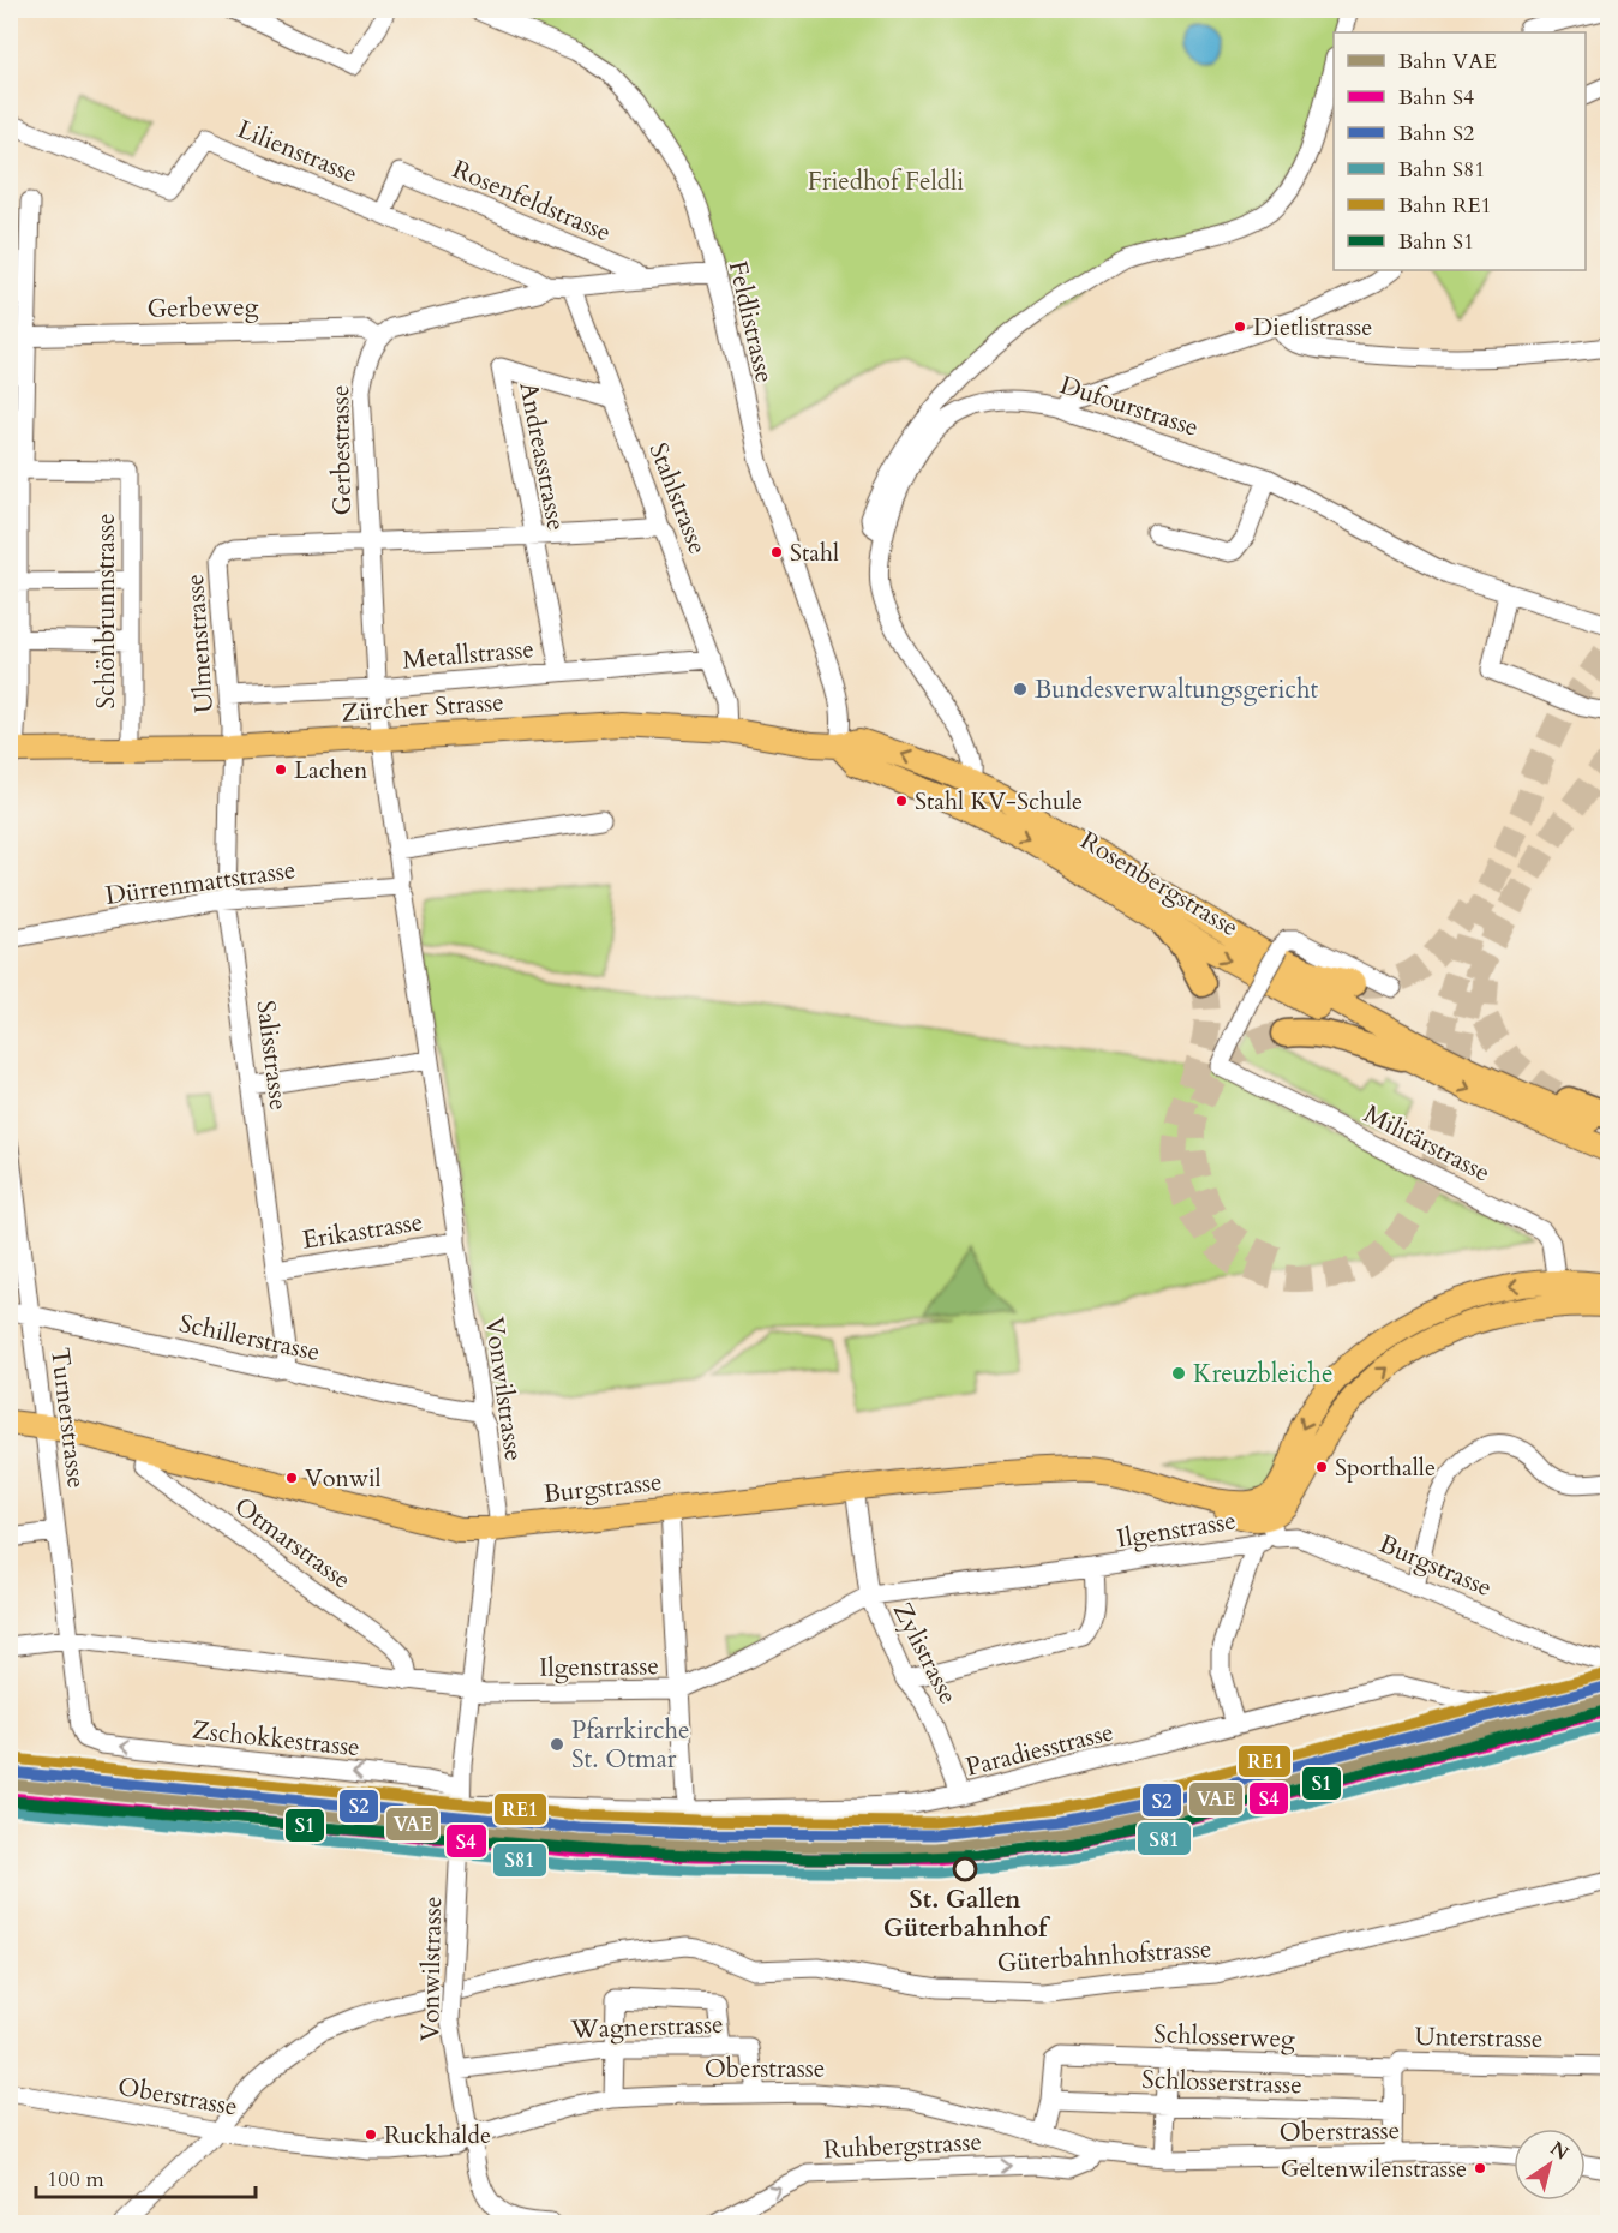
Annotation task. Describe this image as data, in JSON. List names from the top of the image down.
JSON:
{
  "streets": {
    "main road": ["Zürcher Strasse", "Rosenbergstrasse", "Burgstrasse"],
    "street": [
      "Lilienstrasse",
      "Rosenfeldstrasse",
      "Gerbeweg",
      "Feldlistrasse",
      "Dufourstrasse",
      "Gerbestrasse",
      "Andreasstrasse",
      "Stahlstrasse",
      "Schönbrunnstrasse",
      "Ulmenstrasse",
      "Metallstrasse",
      "Dürrenmattstrasse",
      "Salisstrasse",
      "Militärstrasse",
      "Erikastrasse",
      "Schillerstrasse",
      "Vonwilstrasse",
      "Turnerstrasse",
      "Ilgenstrasse",
      "Otmarstrasse",
      "Zylistrasse",
      "Zschokkestrasse",
      "Paradiesstrasse",
      "Güterbahnhofstrasse",
      "Wagnerstrasse",
      "Schlosserweg",
      "Unterstrasse",
      "Oberstrasse",
      "Schlosserstrasse",
      "Ruhbergstrasse"
    ]
  },
  "crossings": [
    ["Lilienstrasse", "Rosenfeldstrasse"],
    ["Gerbeweg", "Gerbestrasse"],
    ["Feldlistrasse", "Zürcher Strasse"],
    ["Feldlistrasse", "Rosenbergstrasse"],
    ["Dufourstrasse", "Rosenbergstrasse"],
    ["Gerbestrasse", "Ulmenstrasse"],
    ["Gerbestrasse", "Metallstrasse"],
    ["Gerbestrasse", "Zürcher Strasse"],
    ["Gerbestrasse", "Vonwilstrasse"],
    ["Andreasstrasse", "Stahlstrasse"],
    ["Andreasstrasse", "Metallstrasse"],
    ["Stahlstrasse", "Metallstrasse"],
    ["Stahlstrasse", "Zürcher Strasse"],
    ["Schönbrunnstrasse", "Zürcher Strasse"],
    ["Ulmenstrasse", "Metallstrasse"],
    ["Ulmenstrasse", "Zürcher Strasse"],
    ["Ulmenstrasse", "Salisstrasse"],
    ["Zürcher Strasse", "Rosenbergstrasse"],
    ["Zürcher Strasse", "Salisstrasse"],
    ["Zürcher Strasse", "Vonwilstrasse"],
    ["Dürrenmattstrasse", "Salisstrasse"],
    ["Dürrenmattstrasse", "Vonwilstrasse"],
    ["Rosenbergstrasse", "Militärstrasse"],
    ["Salisstrasse", "Erikastrasse"],
    ["Salisstrasse", "Schillerstrasse"],
    ["Erikastrasse", "Vonwilstrasse"],
    ["Schillerstrasse", "Vonwilstrasse"],
    ["Schillerstrasse", "Turnerstrasse"],
    ["Vonwilstrasse", "Burgstrasse"],
    ["Vonwilstrasse", "Ilgenstrasse"],
    ["Vonwilstrasse", "Zschokkestrasse"],
    ["Vonwilstrasse", "Paradiesstrasse"],
    ["Vonwilstrasse", "Wagnerstrasse"],
    ["Vonwilstrasse", "Oberstrasse"],
    ["Turnerstrasse", "Burgstrasse"],
    ["Turnerstrasse", "Ilgenstrasse"],
    ["Turnerstrasse", "Zschokkestrasse"],
    ["Burgstrasse", "Ilgenstrasse"],
    ["Burgstrasse", "Otmarstrasse"],
    ["Burgstrasse", "Zylistrasse"],
    ["Burgstrasse", "Paradiesstrasse"],
    ["Ilgenstrasse", "Otmarstrasse"],
    ["Ilgenstrasse", "Zylistrasse"],
    ["Zylistrasse", "Paradiesstrasse"],
    ["Zschokkestrasse", "Paradiesstrasse"],
    ["Güterbahnhofstrasse", "Oberstrasse"],
    ["Wagnerstrasse", "Oberstrasse"],
    ["Schlosserweg", "Unterstrasse"],
    ["Schlosserweg", "Schlosserstrasse"],
    ["Unterstrasse", "Oberstrasse"],
    ["Unterstrasse", "Schlosserstrasse"],
    ["Oberstrasse", "Ruhbergstrasse"]
  ],
  "one_way": ["Zschokkestrasse", "Ruhbergstrasse"],
  "parks": ["Friedhof Feldli"],
  "places": [
    "Dietlistrasse",
    "Stahl",
    "Bundesverwaltungsgericht",
    "Lachen",
    "Stahl KV-Schule",
    "Kreuzbleiche",
    "Sporthalle",
    "Vonwil",
    "Pfarrkirche St. Otmar",
    "St. Gallen Güterbahnhof",
    "Ruckhalde",
    "Geltenwilenstrasse"
  ],
  "lines": [
    "rail line RE1",
    "rail line S2",
    "rail line VAE",
    "rail line S1",
    "rail line S4",
    "rail line S81"
  ],
  "legend": [
    "Bahn VAE",
    "Bahn S4",
    "Bahn S2",
    "Bahn S81",
    "Bahn RE1",
    "Bahn S1"
  ],
  "scale_bar": "100 m",
  "north": "top right"
}
